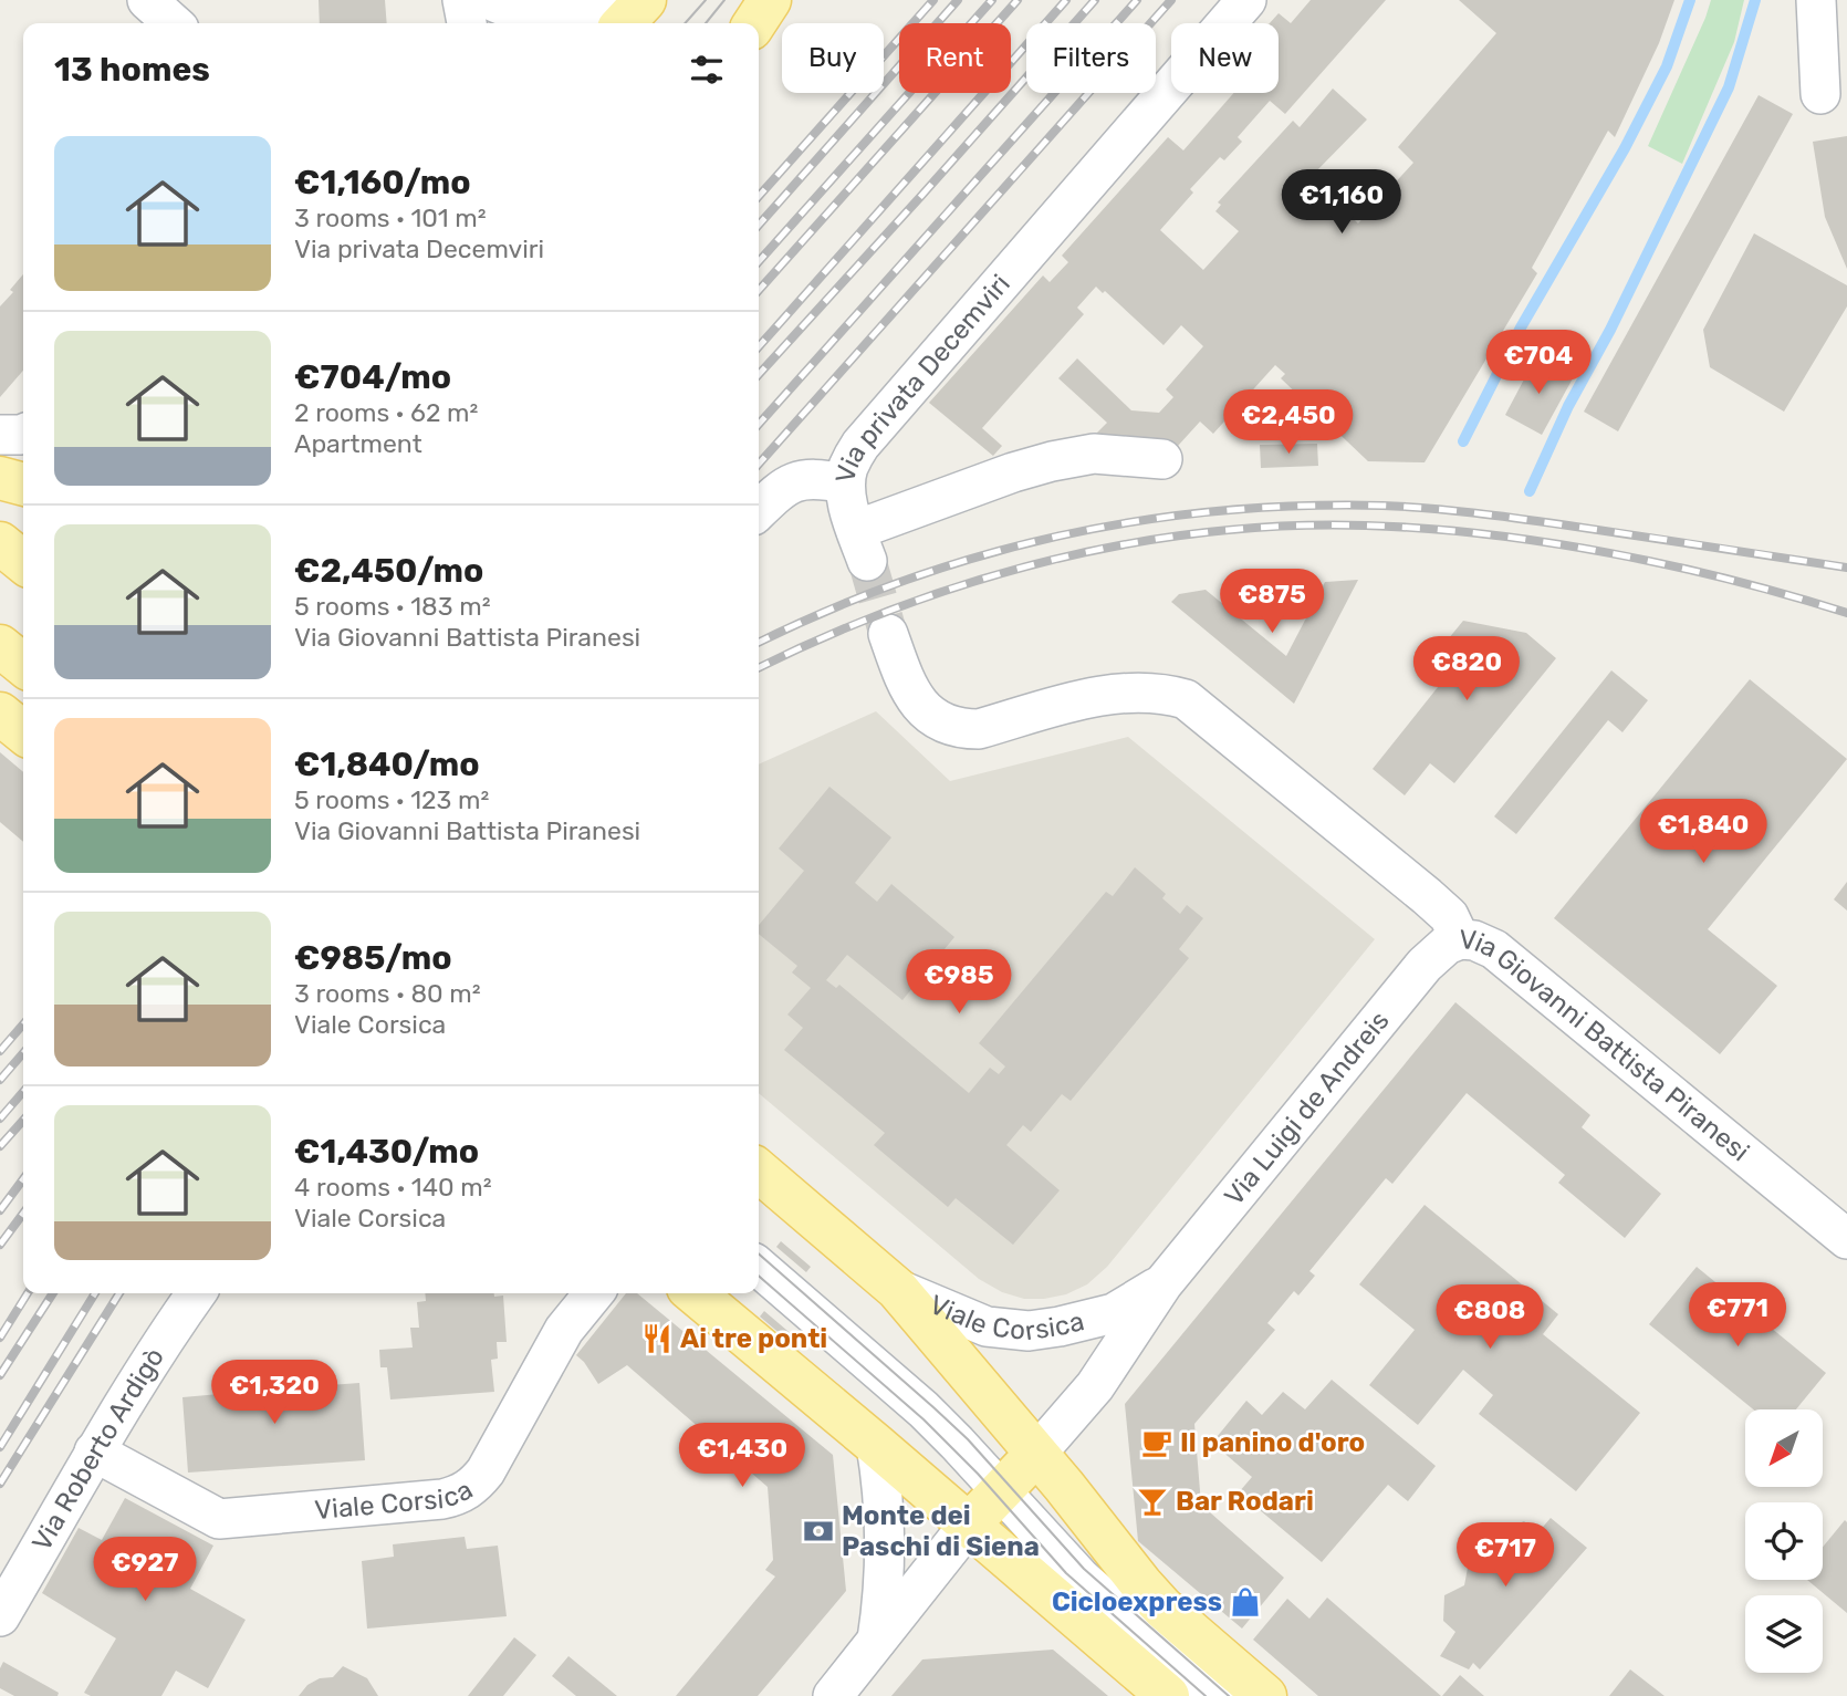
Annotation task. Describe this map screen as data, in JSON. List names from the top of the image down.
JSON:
{
  "streets": {
    "main road": ["Viale Corsica"],
    "street": [
      "Via privata Decemviri",
      "Via Giovanni Battista Piranesi",
      "Via Luigi de Andreis",
      "Via Roberto Ardigò"
    ]
  },
  "crossings": [
    ["Via Giovanni Battista Piranesi", "Via Luigi de Andreis"],
    ["Via Luigi de Andreis", "Viale Corsica"],
    ["Viale Corsica", "Via Roberto Ardigò"]
  ],
  "places": {
    "restaurant": ["Ai tre ponti"],
    "cafe": ["Il panino d'oro"],
    "bar": ["Bar Rodari"],
    "bank": ["Monte dei Paschi di Siena"],
    "shop": ["Cicloexpress"]
  },
  "north": "bottom left",
  "page": {
    "chip": [
      "Buy",
      "Rent",
      "Filters",
      "New"
    ],
    "heading": "13 homes",
    "list": [
      {
        "name": "€1,160/mo",
        "note": "3 rooms · 101 m² · Via privata Decemviri"
      },
      {
        "name": "€704/mo",
        "note": "2 rooms · 62 m² · Apartment"
      },
      {
        "name": "€2,450/mo",
        "note": "5 rooms · 183 m² · Via Giovanni Battista Piranesi"
      },
      {
        "name": "€1,840/mo",
        "note": "5 rooms · 123 m² · Via Giovanni Battista Piranesi"
      },
      {
        "name": "€985/mo",
        "note": "3 rooms · 80 m² · Viale Corsica"
      },
      {
        "name": "€1,430/mo",
        "note": "4 rooms · 140 m² · Viale Corsica"
      }
    ],
    "price": [
      "€1,160",
      "€704",
      "€2,450",
      "€875",
      "€820",
      "€1,840",
      "€985",
      "€771",
      "€808",
      "€1,320",
      "€1,430",
      "€717",
      "€927"
    ]
  }
}
